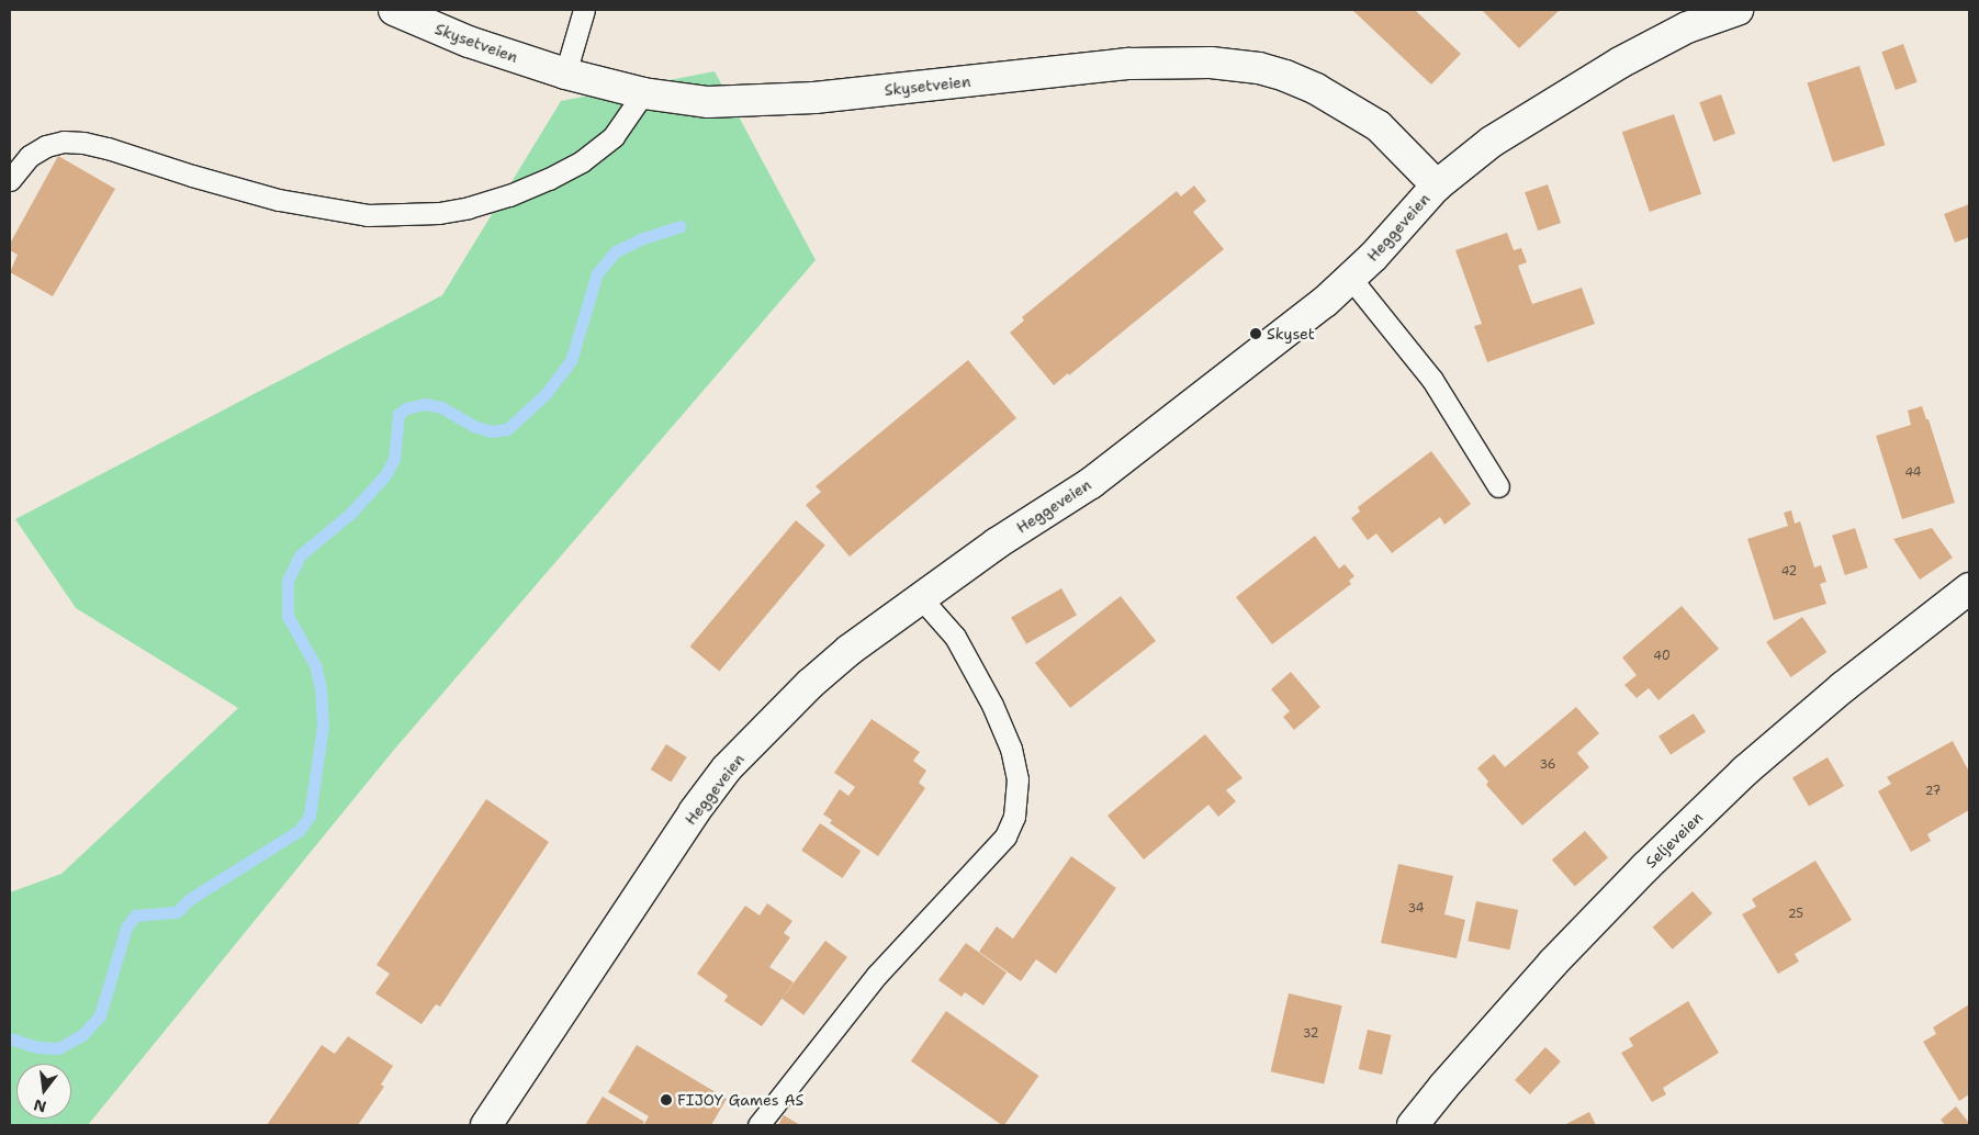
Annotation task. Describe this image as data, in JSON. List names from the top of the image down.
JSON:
{
  "streets": {
    "street": ["Skysetveien", "Heggeveien", "Seljeveien"]
  },
  "crossings": [
    ["Skysetveien", "Heggeveien"]
  ],
  "places": ["Skyset", "FIJOY Games AS"],
  "house_numbers": [
    "44",
    "42",
    "40",
    "36",
    "27",
    "34",
    "25",
    "32"
  ],
  "north": "bottom"
}
